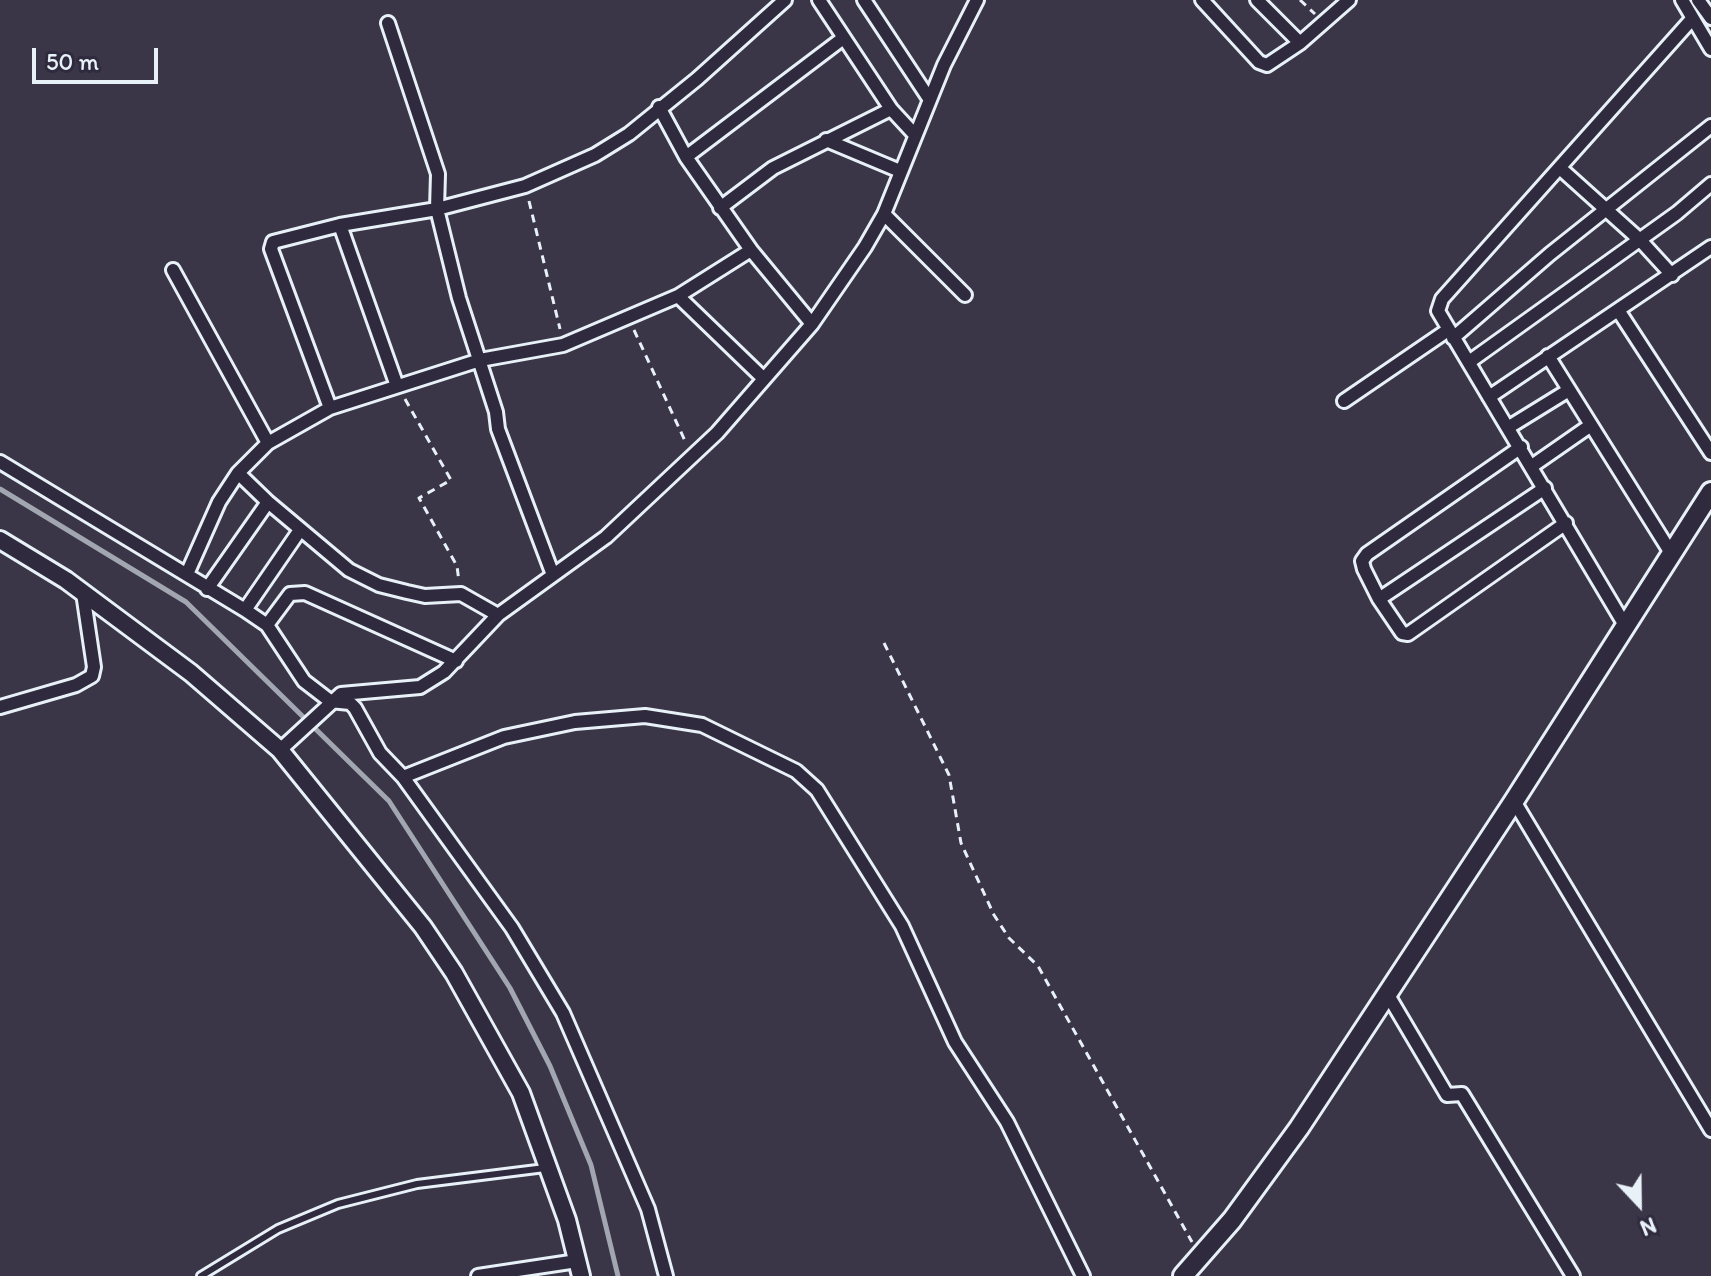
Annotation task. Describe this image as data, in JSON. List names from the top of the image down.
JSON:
{
  "scale_bar": "50 m",
  "north": "bottom"
}
